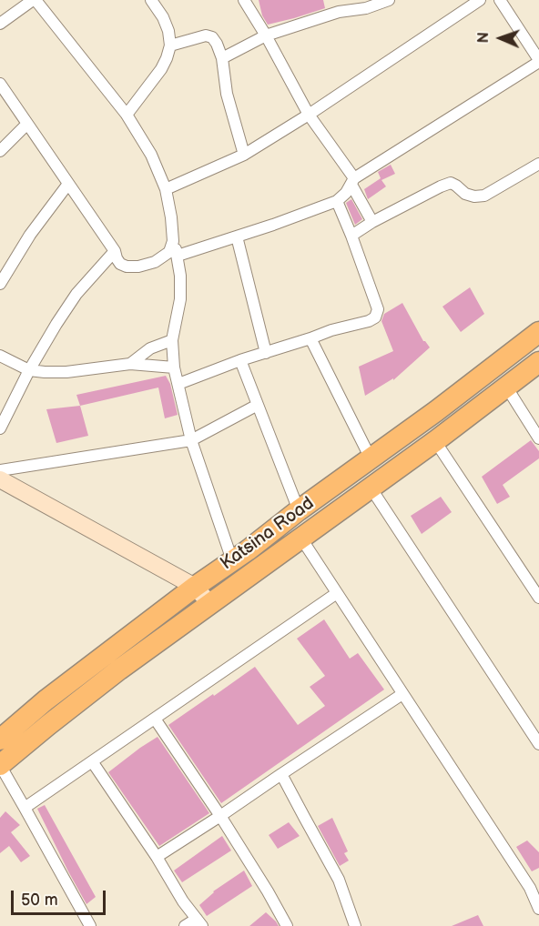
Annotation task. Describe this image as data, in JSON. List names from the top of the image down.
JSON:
{
  "streets": {
    "highway": ["Katsina Road"]
  },
  "scale_bar": "50 m",
  "north": "left"
}
